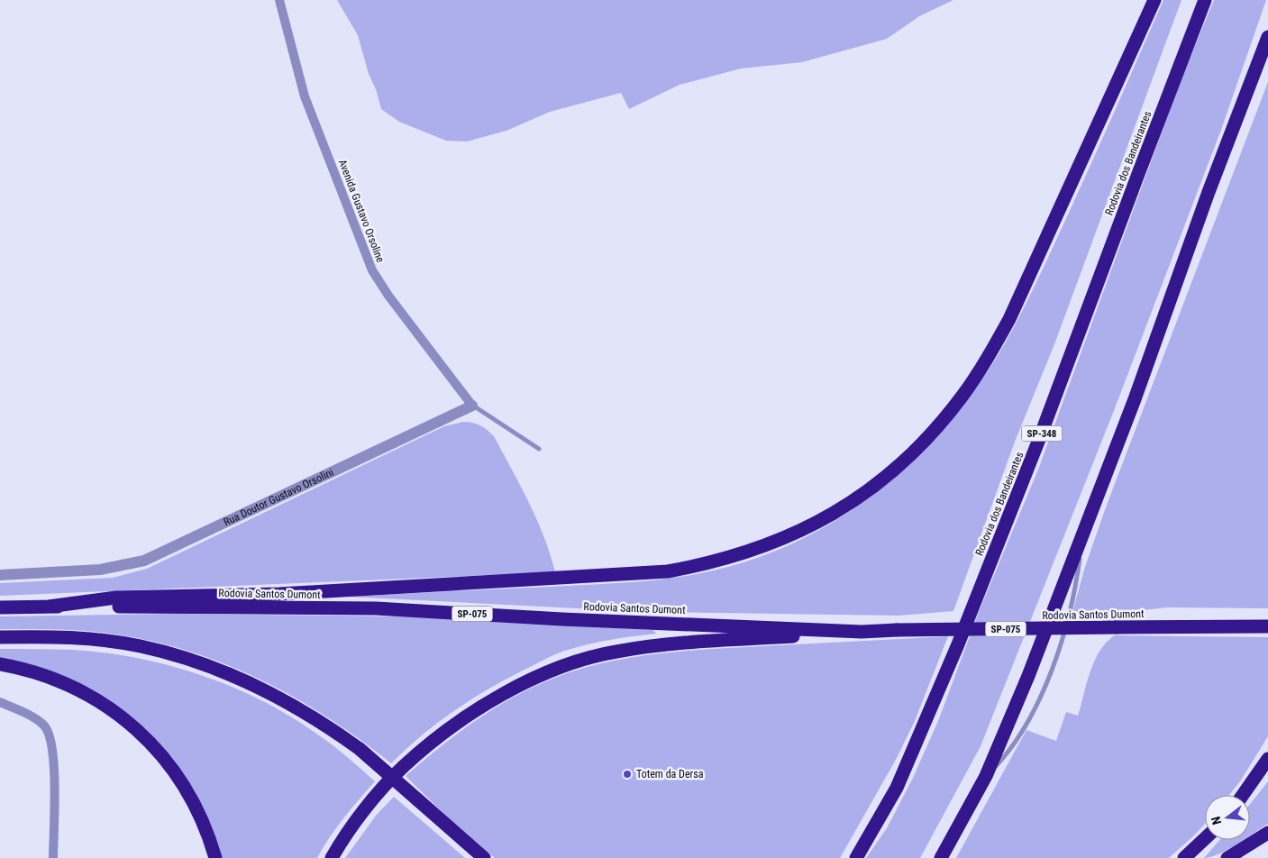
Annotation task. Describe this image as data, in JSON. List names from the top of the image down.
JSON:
{
  "streets": {
    "highway": [
      "Rodovia dos Bandeirantes",
      "SP-348",
      "Rodovia Santos Dumont",
      "SP-075"
    ],
    "street": ["Avenida Gustavo Orsoline", "Rua Doutor Gustavo Orsolini"]
  },
  "crossings": [
    ["Avenida Gustavo Orsoline", "Rua Doutor Gustavo Orsolini"]
  ],
  "places": ["Totem da Dersa"],
  "north": "left"
}
